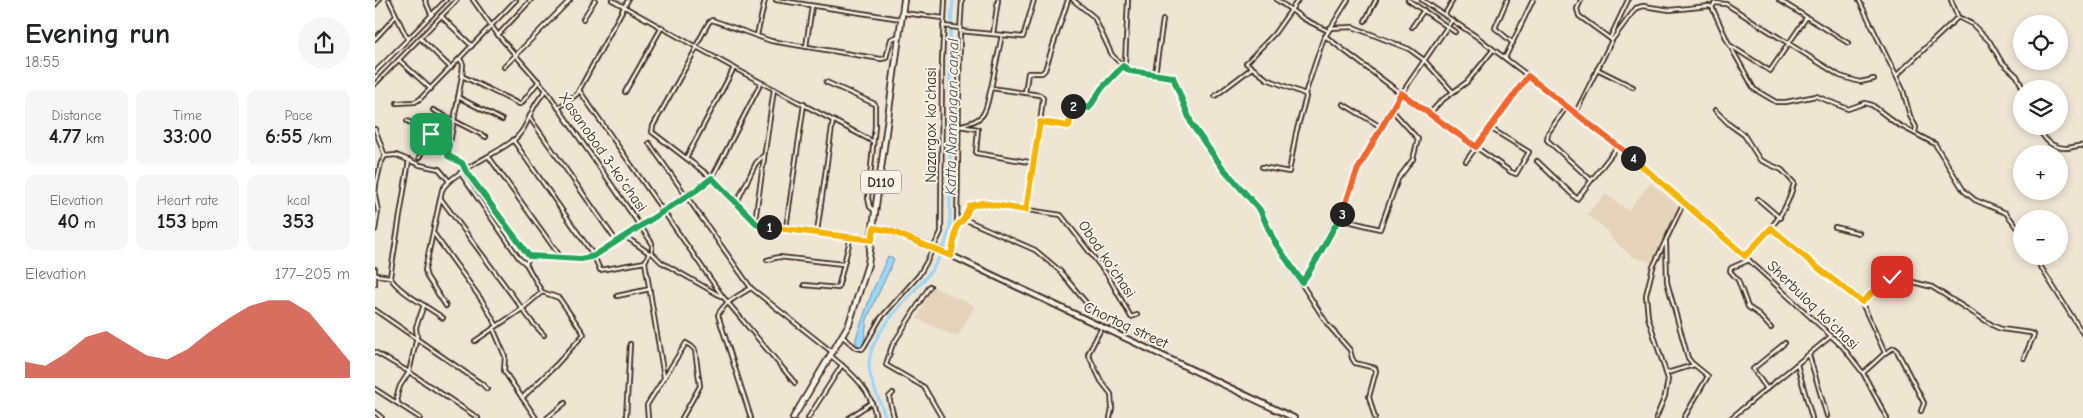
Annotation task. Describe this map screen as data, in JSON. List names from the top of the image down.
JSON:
{
  "streets": {
    "main road": ["D110", "Chortoq street"],
    "street": [
      "Nazargox koʻchasi",
      "Xasanobod 3-koʻchasi",
      "Obod koʻchasi",
      "Sherbuloq koʻchasi"
    ]
  },
  "crossings": [
    ["Nazargox koʻchasi", "D110"],
    ["Nazargox koʻchasi", "Chortoq street"],
    ["D110", "Chortoq street"]
  ],
  "water": ["Katta Namangan canal"],
  "page": {
    "heading": ["Evening run", "18:55"],
    "map_buttons": ["+", "−"],
    "stats": [
      ["Distance", "4.77 km"],
      ["Time", "33:00"],
      ["Pace", "6:55 /km"],
      ["Elevation", "40 m"],
      ["Heart rate", "153 bpm"],
      ["kcal", "353"]
    ],
    "pins": [
      "2",
      "4",
      "3",
      "1"
    ],
    "chart": ["Elevation", "177–205 m"]
  }
}
